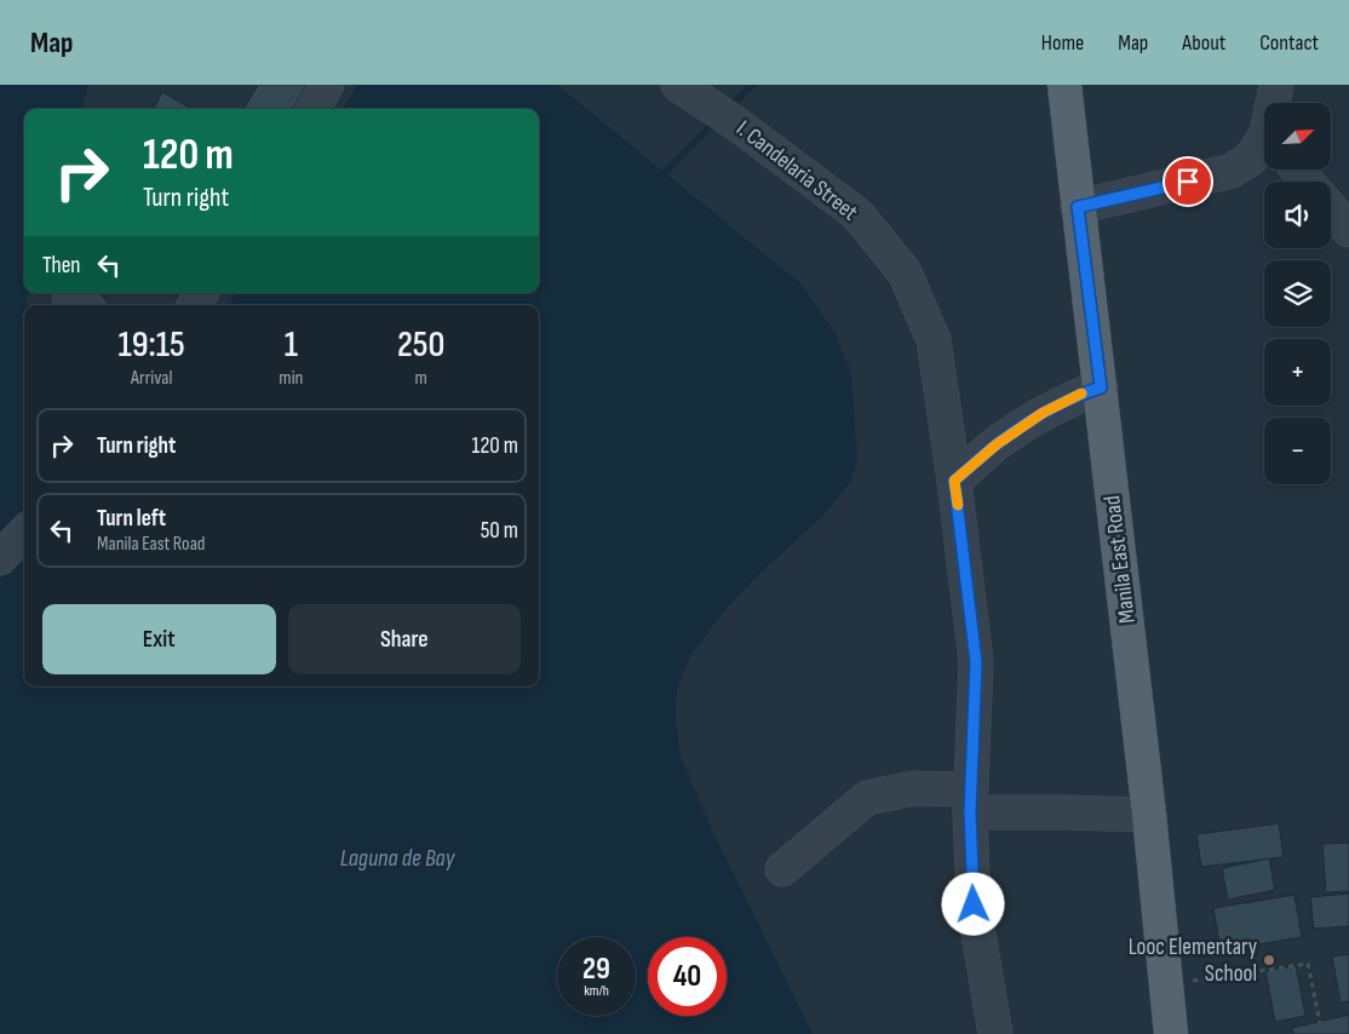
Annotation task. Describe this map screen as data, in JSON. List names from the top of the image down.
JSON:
{
  "streets": {
    "main road": ["Manila East Road"],
    "street": ["I. Candelaria Street"]
  },
  "water": ["Laguna de Bay"],
  "places": ["Looc Elementary School"],
  "north": "top right",
  "page": {
    "header": "Map",
    "nav": [
      "Home",
      "Map",
      "About",
      "Contact"
    ],
    "map_buttons": ["+", "−"],
    "turn": ["120 m", "Turn right"],
    "then": "Then",
    "eta": [
      "19:15",
      "Arrival",
      "1",
      "min",
      "250",
      "m"
    ],
    "list": [
      {
        "name": "Turn right",
        "value": "120 m"
      },
      {
        "name": "Turn left",
        "note": "Manila East Road",
        "value": "50 m"
      }
    ],
    "buttons": ["Exit", "Share"],
    "speed": "29 km/h",
    "limit": "40"
  }
}
